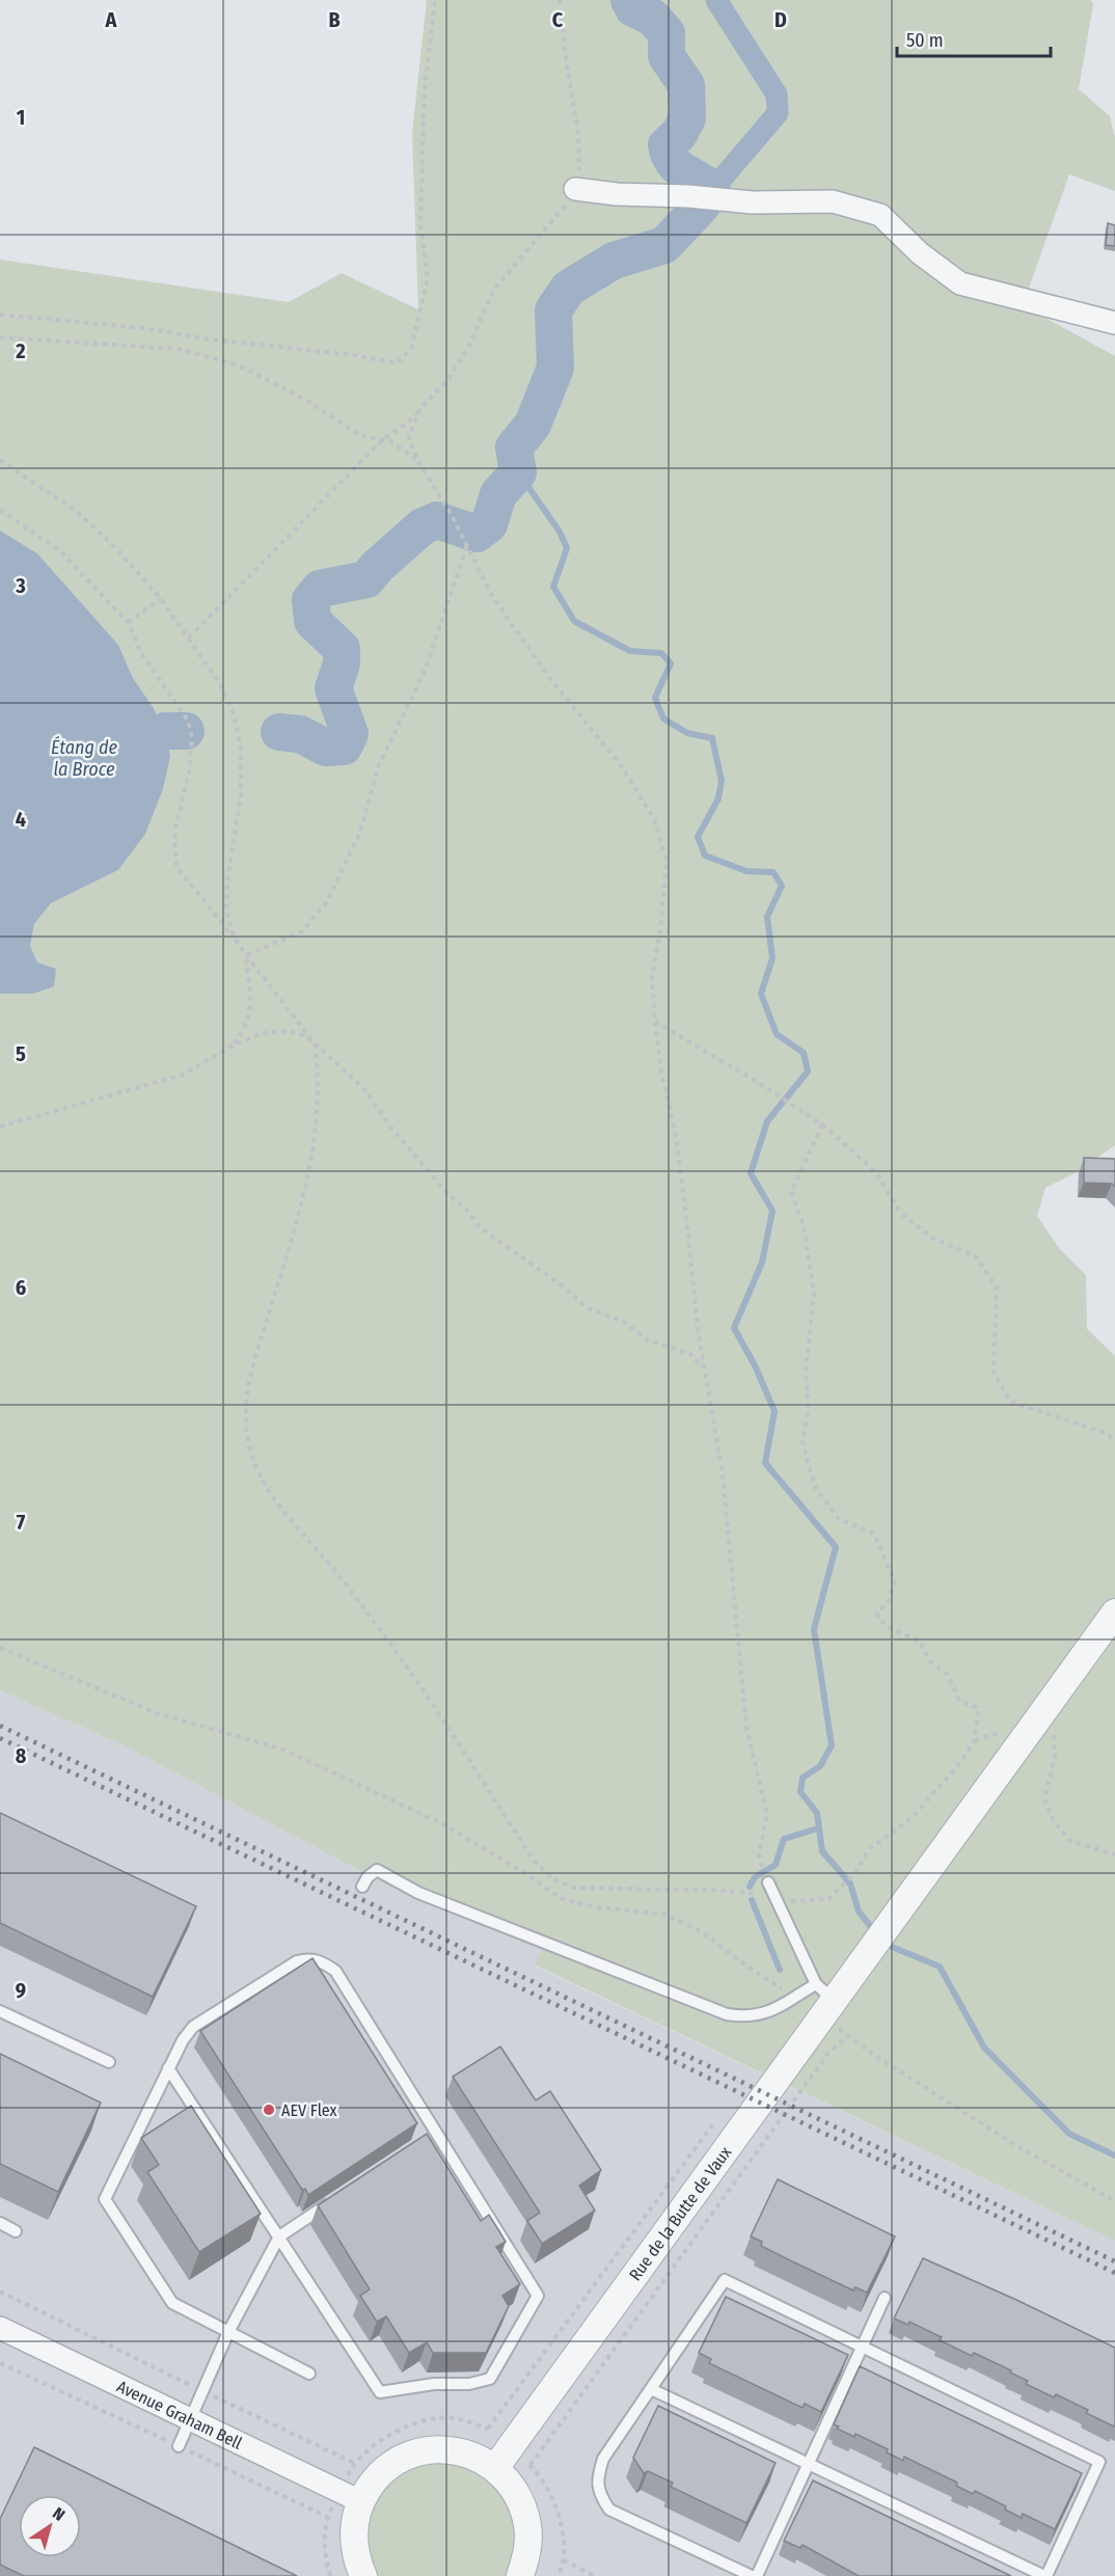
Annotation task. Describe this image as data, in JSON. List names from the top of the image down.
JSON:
{
  "streets": {
    "street": ["Rue de la Butte de Vaux", "Avenue Graham Bell"]
  },
  "water": ["Étang de la Broce"],
  "places": ["AEV Flex"],
  "scale_bar": "50 m",
  "north": "top right",
  "grid": {
    "columns": [
      "A",
      "B",
      "C",
      "D"
    ],
    "rows": [
      "1",
      "2",
      "3",
      "4",
      "5",
      "6",
      "7",
      "8",
      "9"
    ]
  }
}
